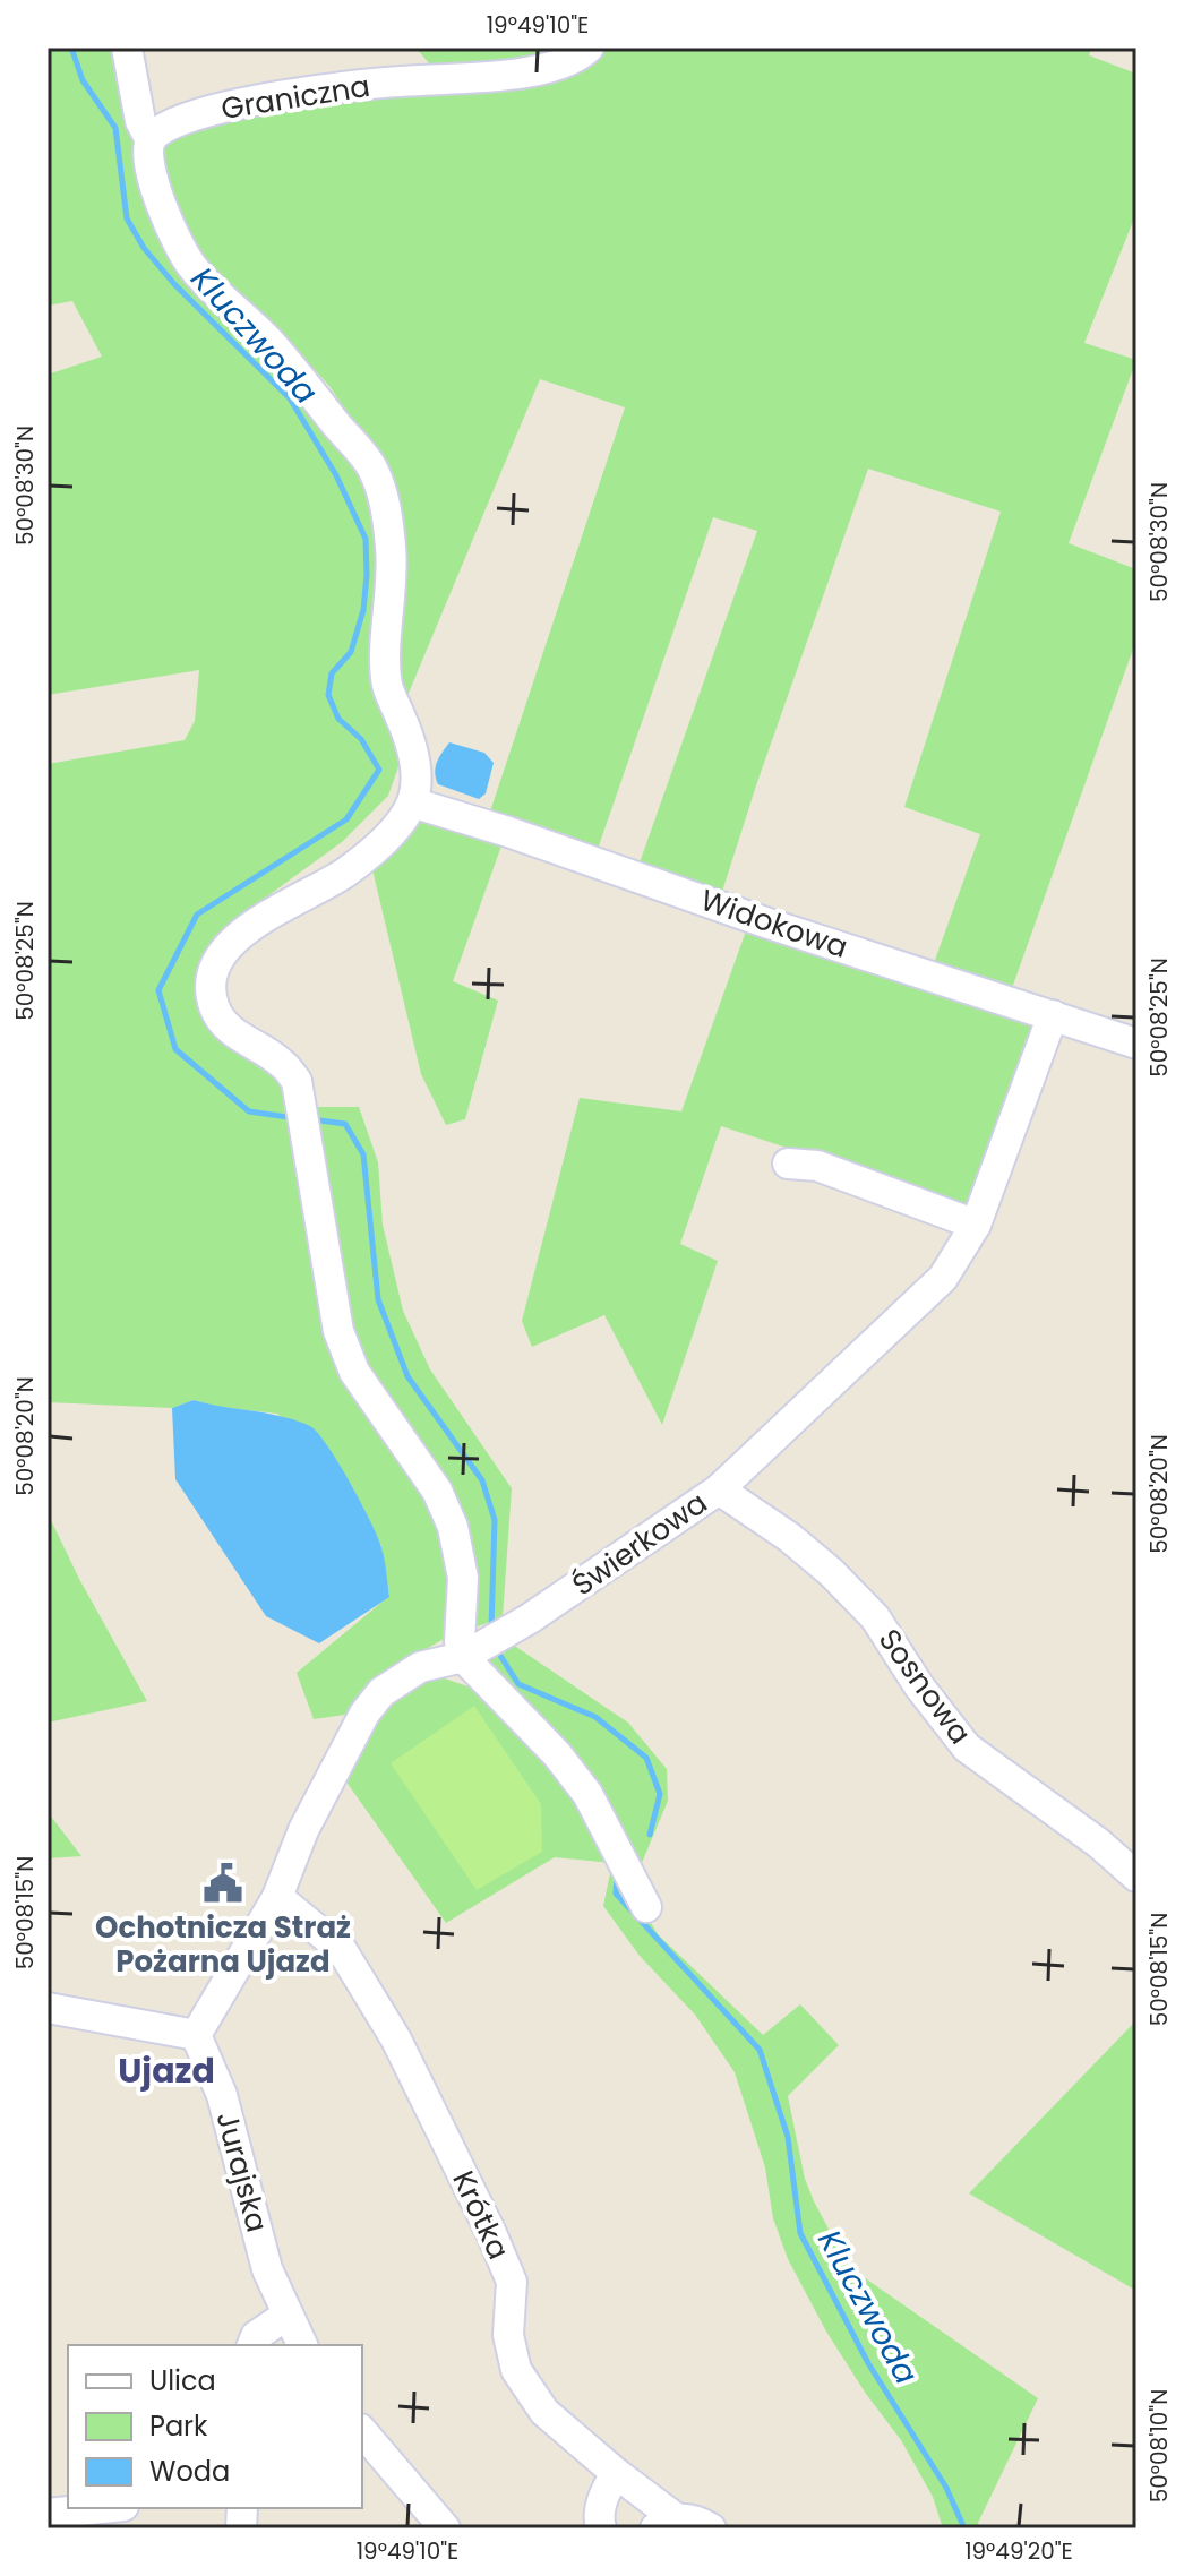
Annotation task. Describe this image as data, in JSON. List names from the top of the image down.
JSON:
{
  "streets": {
    "street": [
      "Graniczna",
      "Widokowa",
      "Świerkowa",
      "Sosnowa",
      "Jurajska",
      "Krótka"
    ]
  },
  "crossings": [
    ["Widokowa", "Świerkowa"],
    ["Świerkowa", "Sosnowa"],
    ["Świerkowa", "Jurajska"],
    ["Świerkowa", "Krótka"]
  ],
  "districts": ["Ujazd"],
  "water": ["Kluczwoda"],
  "places": {
    "public building": ["Ochotnicza Straż Pożarna Ujazd"]
  },
  "legend": ["Ulica", "Park", "Woda"],
  "coordinates": [
    "19°49'10\"E",
    "50°08'30\"N",
    "50°08'25\"N",
    "50°08'20\"N",
    "50°08'15\"N",
    "50°08'10\"N",
    "19°49'20\"E"
  ]
}
